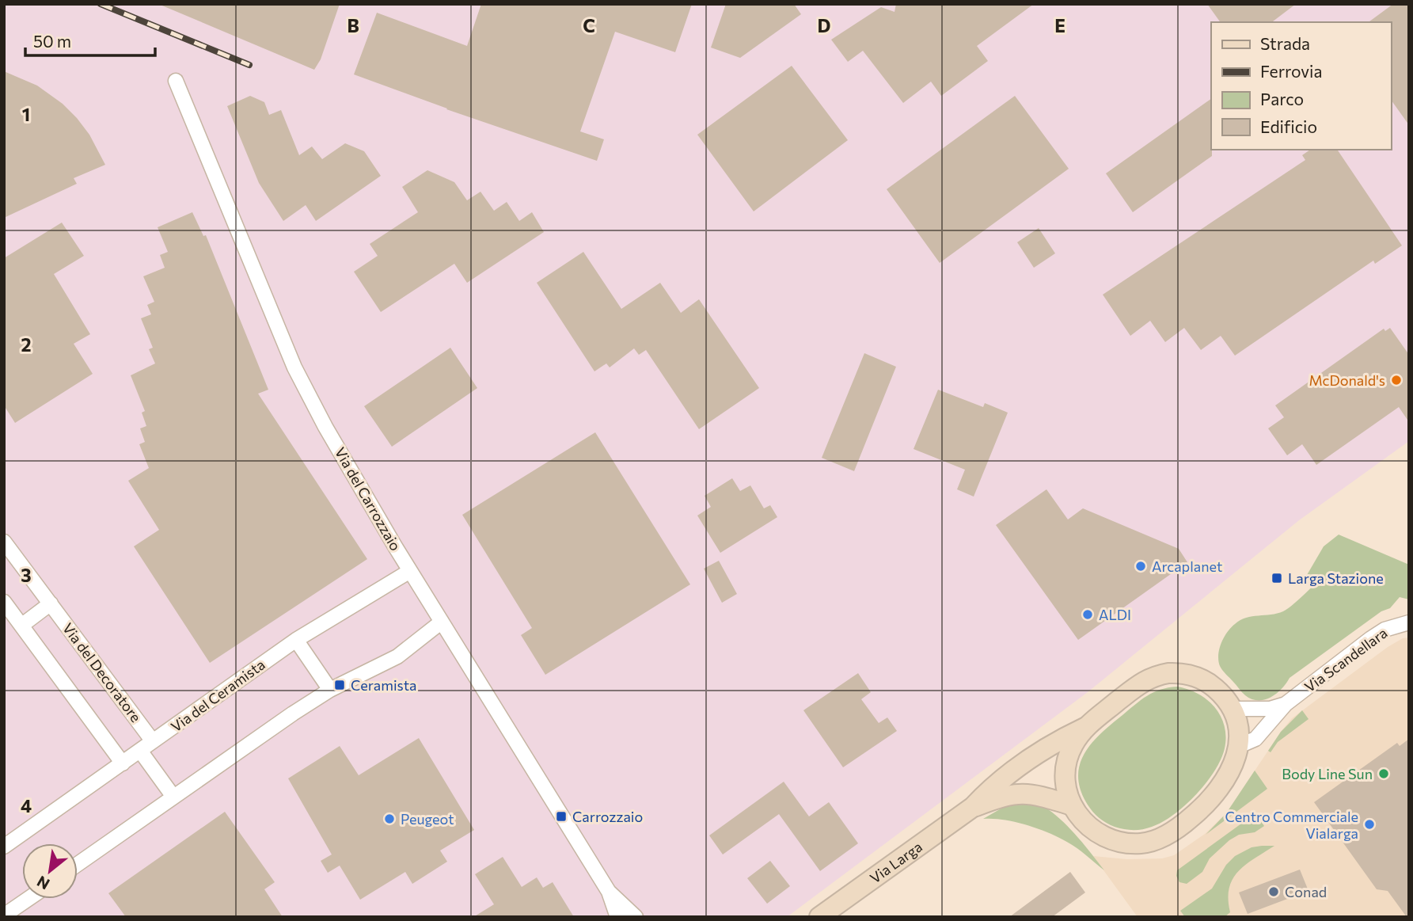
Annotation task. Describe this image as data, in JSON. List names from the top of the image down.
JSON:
{
  "streets": {
    "main road": ["Via Larga"],
    "street": [
      "Via del Carrozzaio",
      "Via Scandellara",
      "Via del Decoratore",
      "Via del Ceramista"
    ]
  },
  "crossings": [
    ["Via del Carrozzaio", "Via del Ceramista"],
    ["Via Scandellara", "Via Larga"],
    ["Via del Decoratore", "Via del Ceramista"]
  ],
  "places": {
    "other": [
      "McDonald's",
      "Arcaplanet",
      "ALDI",
      "Body Line Sun",
      "Peugeot",
      "Centro Commerciale Vialarga",
      "Conad"
    ],
    "transit": ["Larga Stazione", "Ceramista", "Carrozzaio"]
  },
  "legend": [
    "Strada",
    "Ferrovia",
    "Parco",
    "Edificio"
  ],
  "scale_bar": "50 m",
  "north": "bottom left",
  "grid": {
    "columns": [
      "B",
      "C",
      "D",
      "E"
    ],
    "rows": [
      "1",
      "2",
      "3",
      "4"
    ]
  }
}
